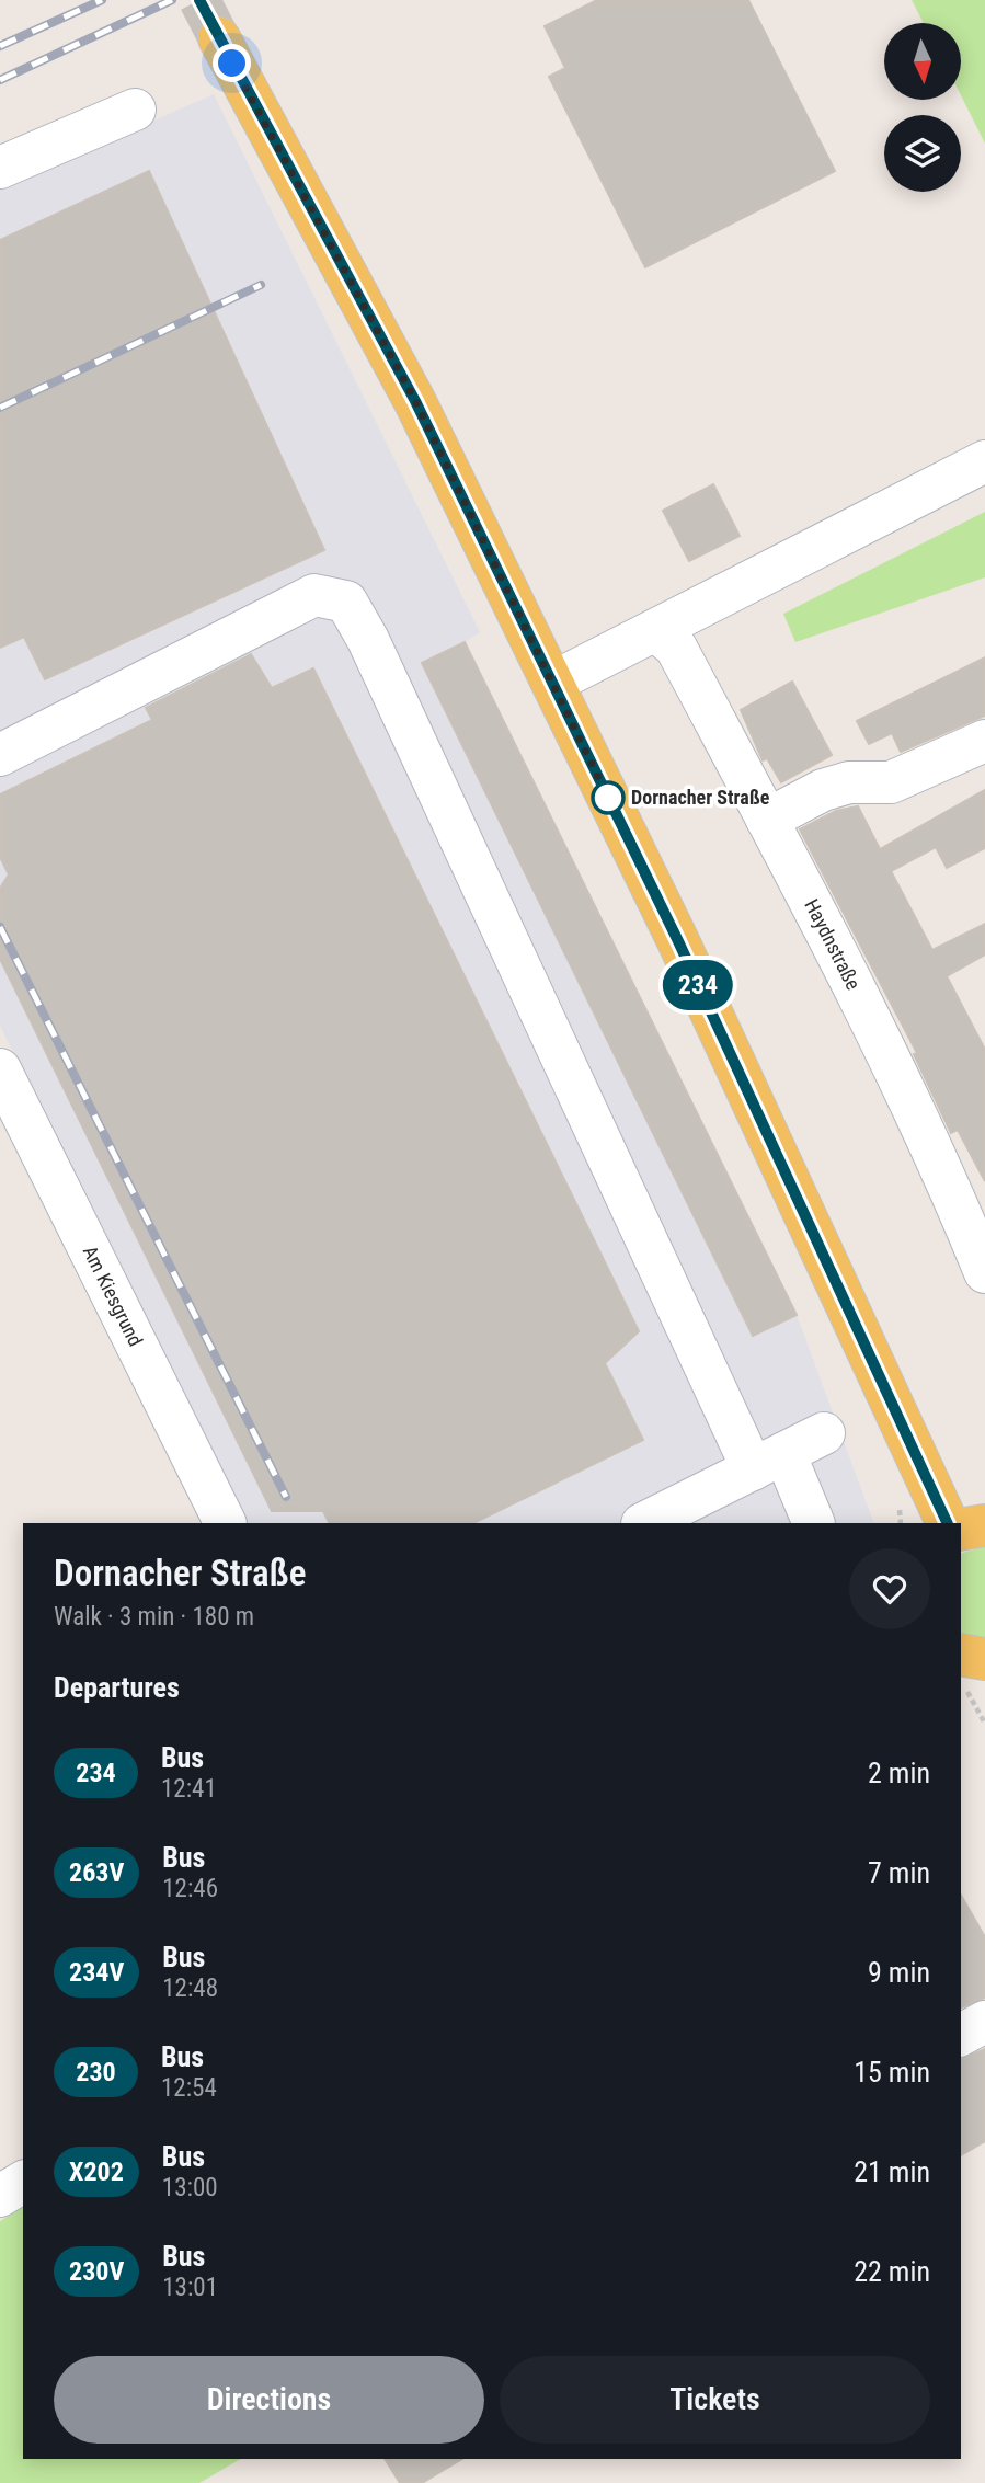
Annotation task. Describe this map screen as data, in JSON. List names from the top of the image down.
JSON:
{
  "streets": {
    "street": ["Haydnstraße", "Am Kiesgrund"]
  },
  "places": ["Dornacher Straße"],
  "lines": ["bus line 234"],
  "north": "bottom",
  "page": {
    "on_map": "234",
    "heading": [
      ["Dornacher Straße", "Walk · 3 min · 180 m"],
      "Departures"
    ],
    "list": [
      {
        "mark": "234",
        "name": "Bus",
        "note": "12:41",
        "value": "2 min"
      },
      {
        "mark": "263V",
        "name": "Bus",
        "note": "12:46",
        "value": "7 min"
      },
      {
        "mark": "234V",
        "name": "Bus",
        "note": "12:48",
        "value": "9 min"
      },
      {
        "mark": "230",
        "name": "Bus",
        "note": "12:54",
        "value": "15 min"
      },
      {
        "mark": "X202",
        "name": "Bus",
        "note": "13:00",
        "value": "21 min"
      },
      {
        "mark": "230V",
        "name": "Bus",
        "note": "13:01",
        "value": "22 min"
      }
    ],
    "buttons": ["Directions", "Tickets"]
  }
}
